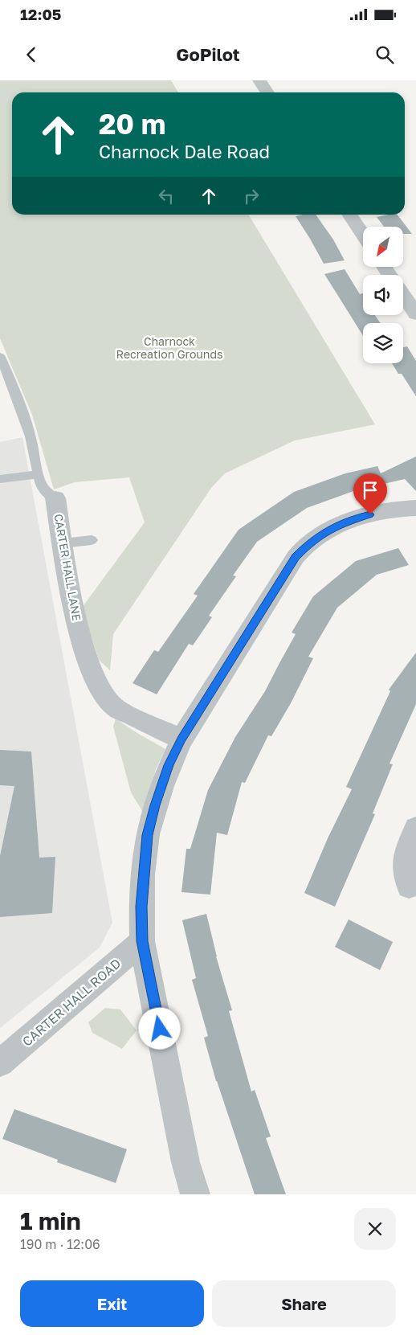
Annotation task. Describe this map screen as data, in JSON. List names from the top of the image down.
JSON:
{
  "streets": {
    "street": ["CARTER HALL LANE", "CARTER HALL ROAD"]
  },
  "parks": ["Charnock Recreation Grounds"],
  "north": "bottom left",
  "page": {
    "status": "12:05",
    "header": "GoPilot",
    "turn": ["20 m", "Charnock Dale Road"],
    "heading": ["1 min", "190 m · 12:06"],
    "buttons": ["Exit", "Share"]
  }
}
